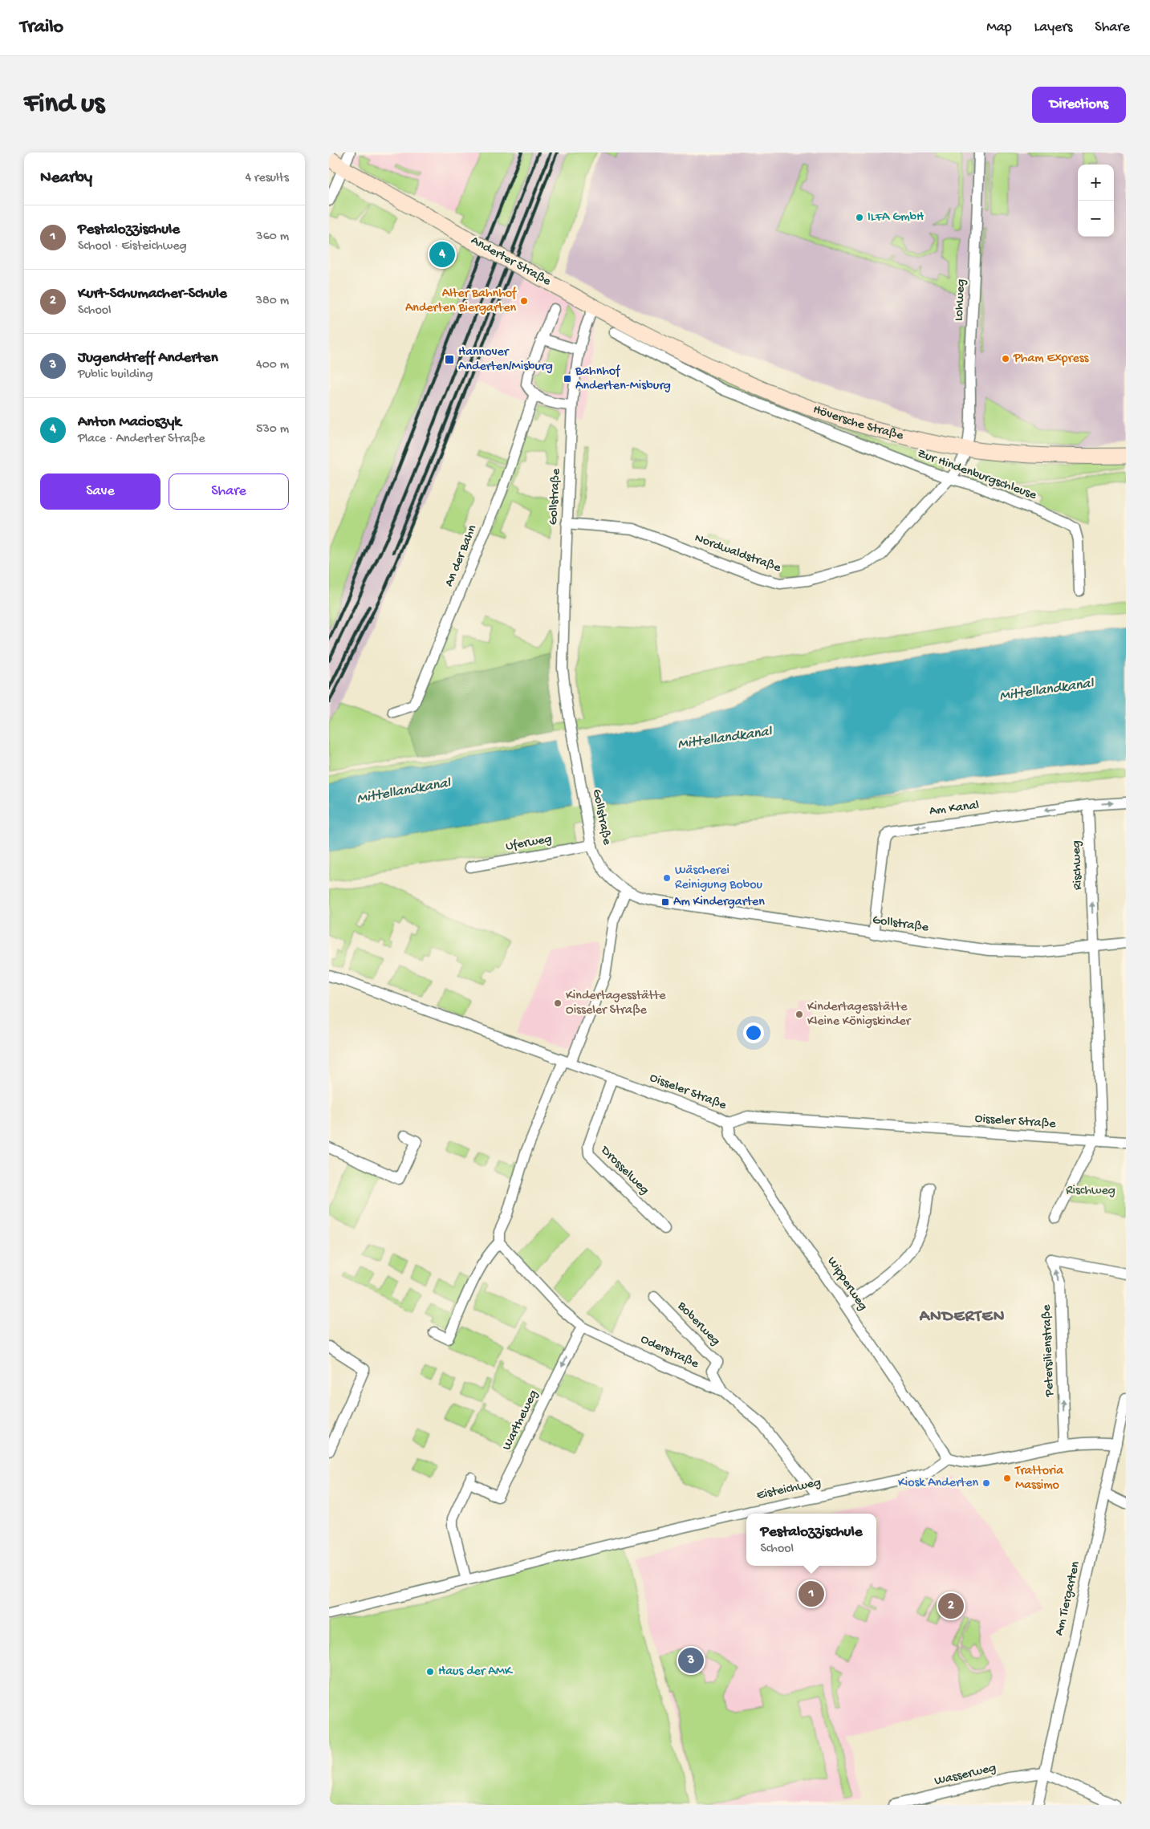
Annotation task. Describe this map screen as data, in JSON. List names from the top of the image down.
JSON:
{
  "streets": {
    "main road": ["Anderter Straße", "Höversche Straße"],
    "street": [
      "Lohweg",
      "Zur Hindenburgschleuse",
      "Gollstraße",
      "Nordwaldstraße",
      "An der Bahn",
      "Am Kanal",
      "Uferweg",
      "Rischweg",
      "Oisseler Straße",
      "Drosselweg",
      "Wipperweg",
      "Boberweg",
      "Petersilienstraße",
      "Oderstraße",
      "Wartheweg",
      "Eisteichweg",
      "Am Tiergarten",
      "Wasserweg"
    ]
  },
  "crossings": [
    ["Anderter Straße", "Höversche Straße"],
    ["Anderter Straße", "Gollstraße"],
    ["Lohweg", "Höversche Straße"],
    ["Lohweg", "Nordwaldstraße"],
    ["Höversche Straße", "Nordwaldstraße"],
    ["Zur Hindenburgschleuse", "Nordwaldstraße"],
    ["Gollstraße", "Nordwaldstraße"],
    ["Gollstraße", "Am Kanal"],
    ["Gollstraße", "Uferweg"],
    ["Gollstraße", "Rischweg"],
    ["Am Kanal", "Rischweg"],
    ["Rischweg", "Oisseler Straße"],
    ["Oisseler Straße", "Drosselweg"],
    ["Oisseler Straße", "Wipperweg"],
    ["Wipperweg", "Eisteichweg"],
    ["Boberweg", "Oderstraße"],
    ["Oderstraße", "Wartheweg"],
    ["Oderstraße", "Eisteichweg"],
    ["Wartheweg", "Eisteichweg"],
    ["Am Tiergarten", "Wasserweg"]
  ],
  "one_way": ["Wartheweg"],
  "districts": ["ANDERTEN"],
  "water": ["Mittellandkanal"],
  "parks": ["Rischweg"],
  "places": {
    "other": [
      "ILFA GmbH",
      "Alter Bahnhof Anderten Biergarten",
      "Pham Express",
      "Wäscherei Reinigung Bobou",
      "Kindertagesstätte Oisseler Straße",
      "Kindertagesstätte Kleine Königskinder",
      "Trattoria Massimo",
      "Kiosk Anderten",
      "Haus der AMK"
    ],
    "transit": ["Hannover Anderten/Misburg", "Bahnhof Anderten-Misburg", "Am Kindergarten"]
  },
  "page": {
    "header": "Trailo",
    "nav": ["Map", "Layers", "Share"],
    "buttons": [
      "Directions",
      ["Save", "Share"]
    ],
    "title": "Find us",
    "heading": ["Nearby", "4 results"],
    "map_buttons": ["+", "−"],
    "list": [
      {
        "mark": "1",
        "name": "Pestalozzischule",
        "note": "School · Eisteichweg",
        "value": "360 m"
      },
      {
        "mark": "2",
        "name": "Kurt-Schumacher-Schule",
        "note": "School",
        "value": "380 m"
      },
      {
        "mark": "3",
        "name": "Jugendtreff Anderten",
        "note": "Public building",
        "value": "400 m"
      },
      {
        "mark": "4",
        "name": "Anton Macioszyk",
        "note": "Place · Anderter Straße",
        "value": "530 m"
      }
    ],
    "pins": [
      "4",
      "1",
      "2",
      "3"
    ],
    "popup": ["Pestalozzischule", "School"]
  }
}
